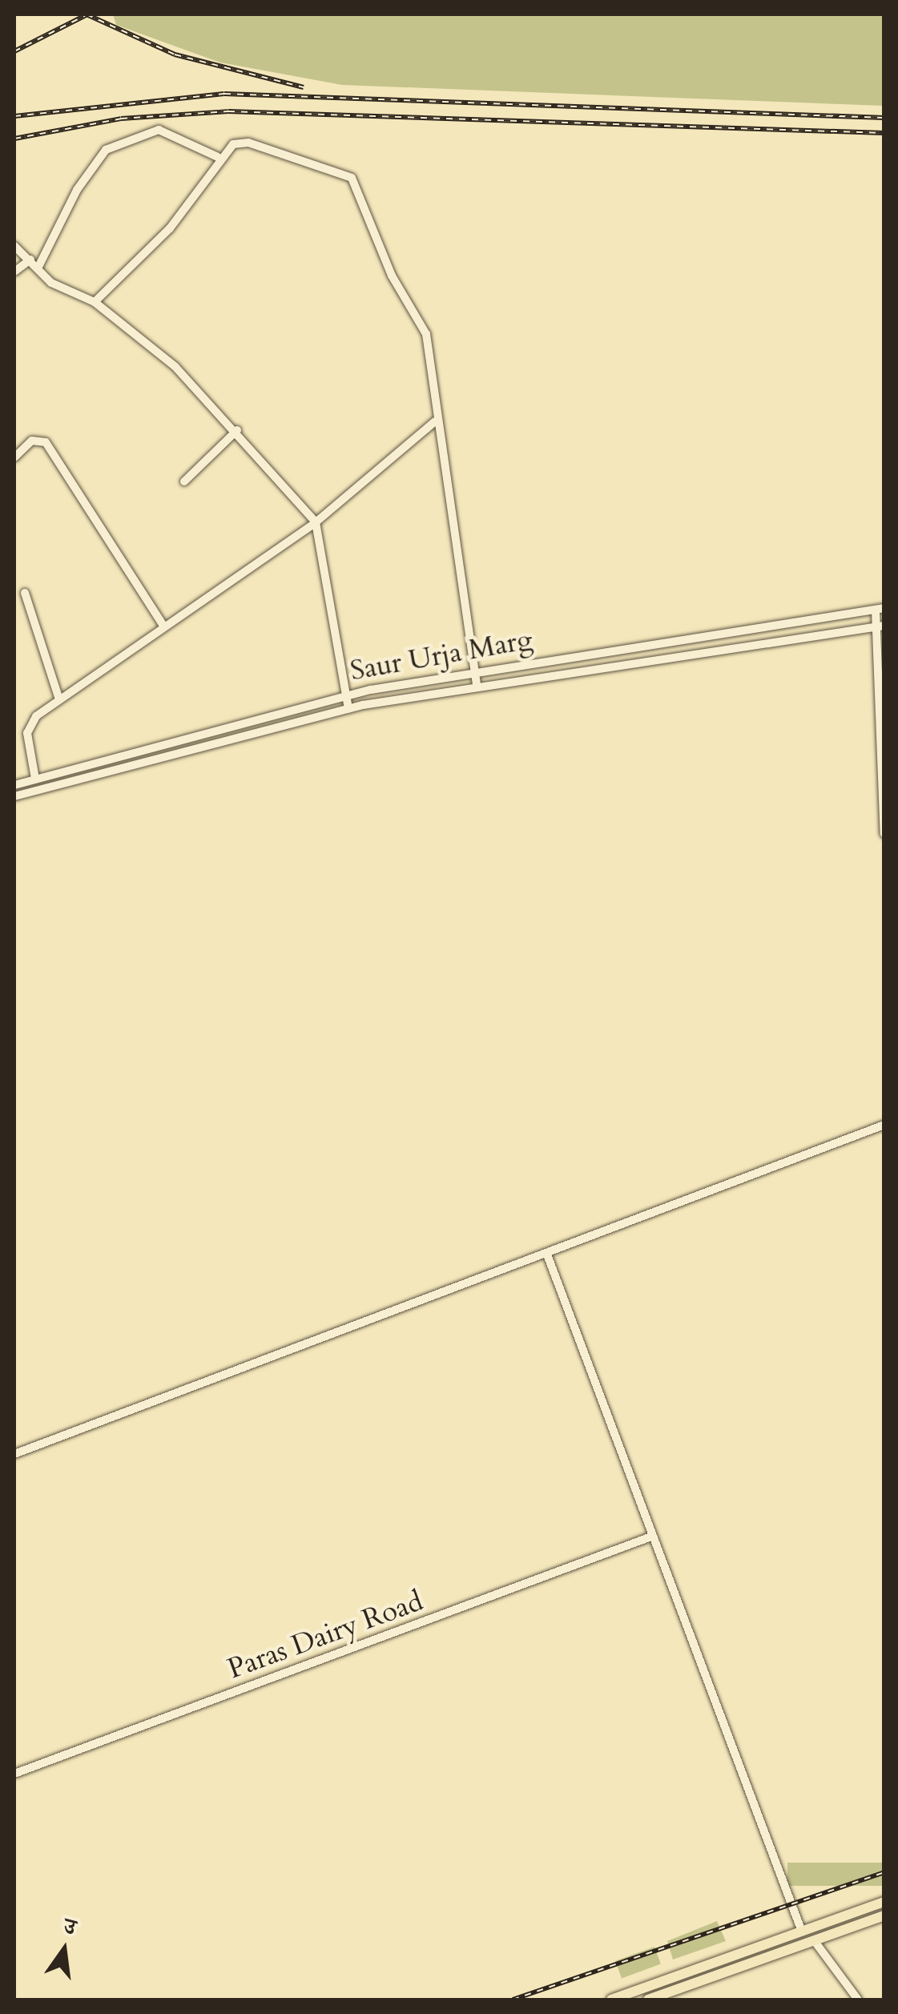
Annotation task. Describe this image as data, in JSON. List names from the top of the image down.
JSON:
{
  "streets": {
    "street": ["Saur Urja Marg", "Paras Dairy Road"]
  },
  "north": "top"
}
